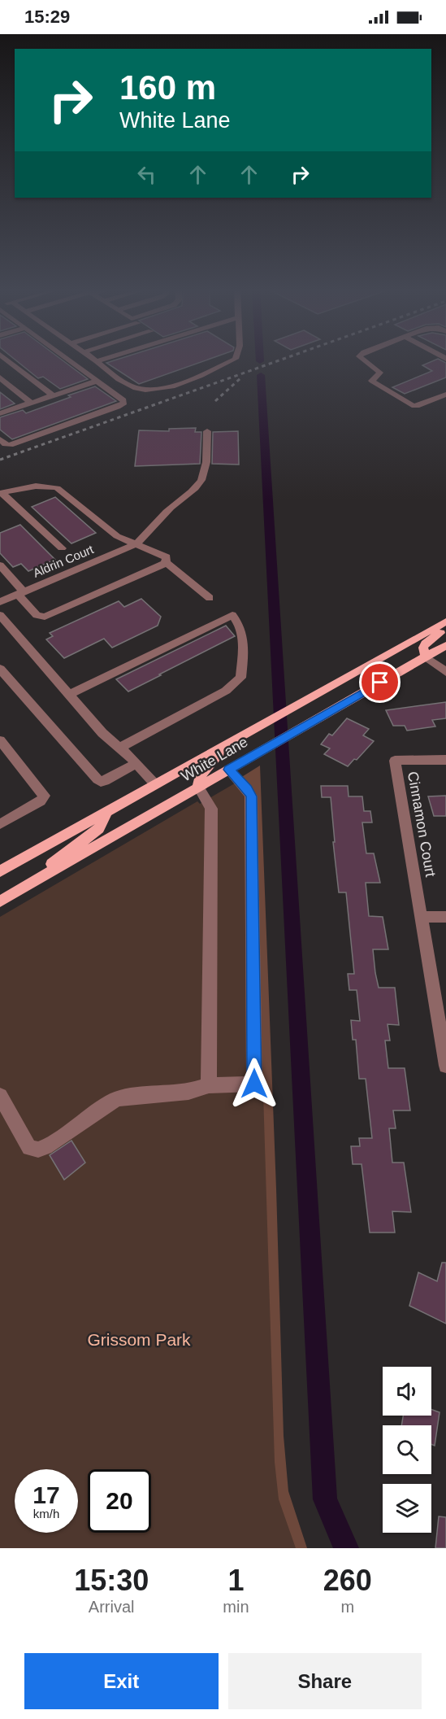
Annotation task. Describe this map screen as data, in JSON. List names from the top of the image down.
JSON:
{
  "streets": {
    "main road": ["White Lane"],
    "street": ["Aldrin Court", "Cinnamon Court"]
  },
  "parks": ["Grissom Park"],
  "page": {
    "status": "15:29",
    "turn": ["160 m", "White Lane"],
    "speed": "17 km/h",
    "limit": "20",
    "eta": [
      "15:30",
      "Arrival",
      "1",
      "min",
      "260",
      "m"
    ],
    "buttons": ["Exit", "Share"]
  }
}
